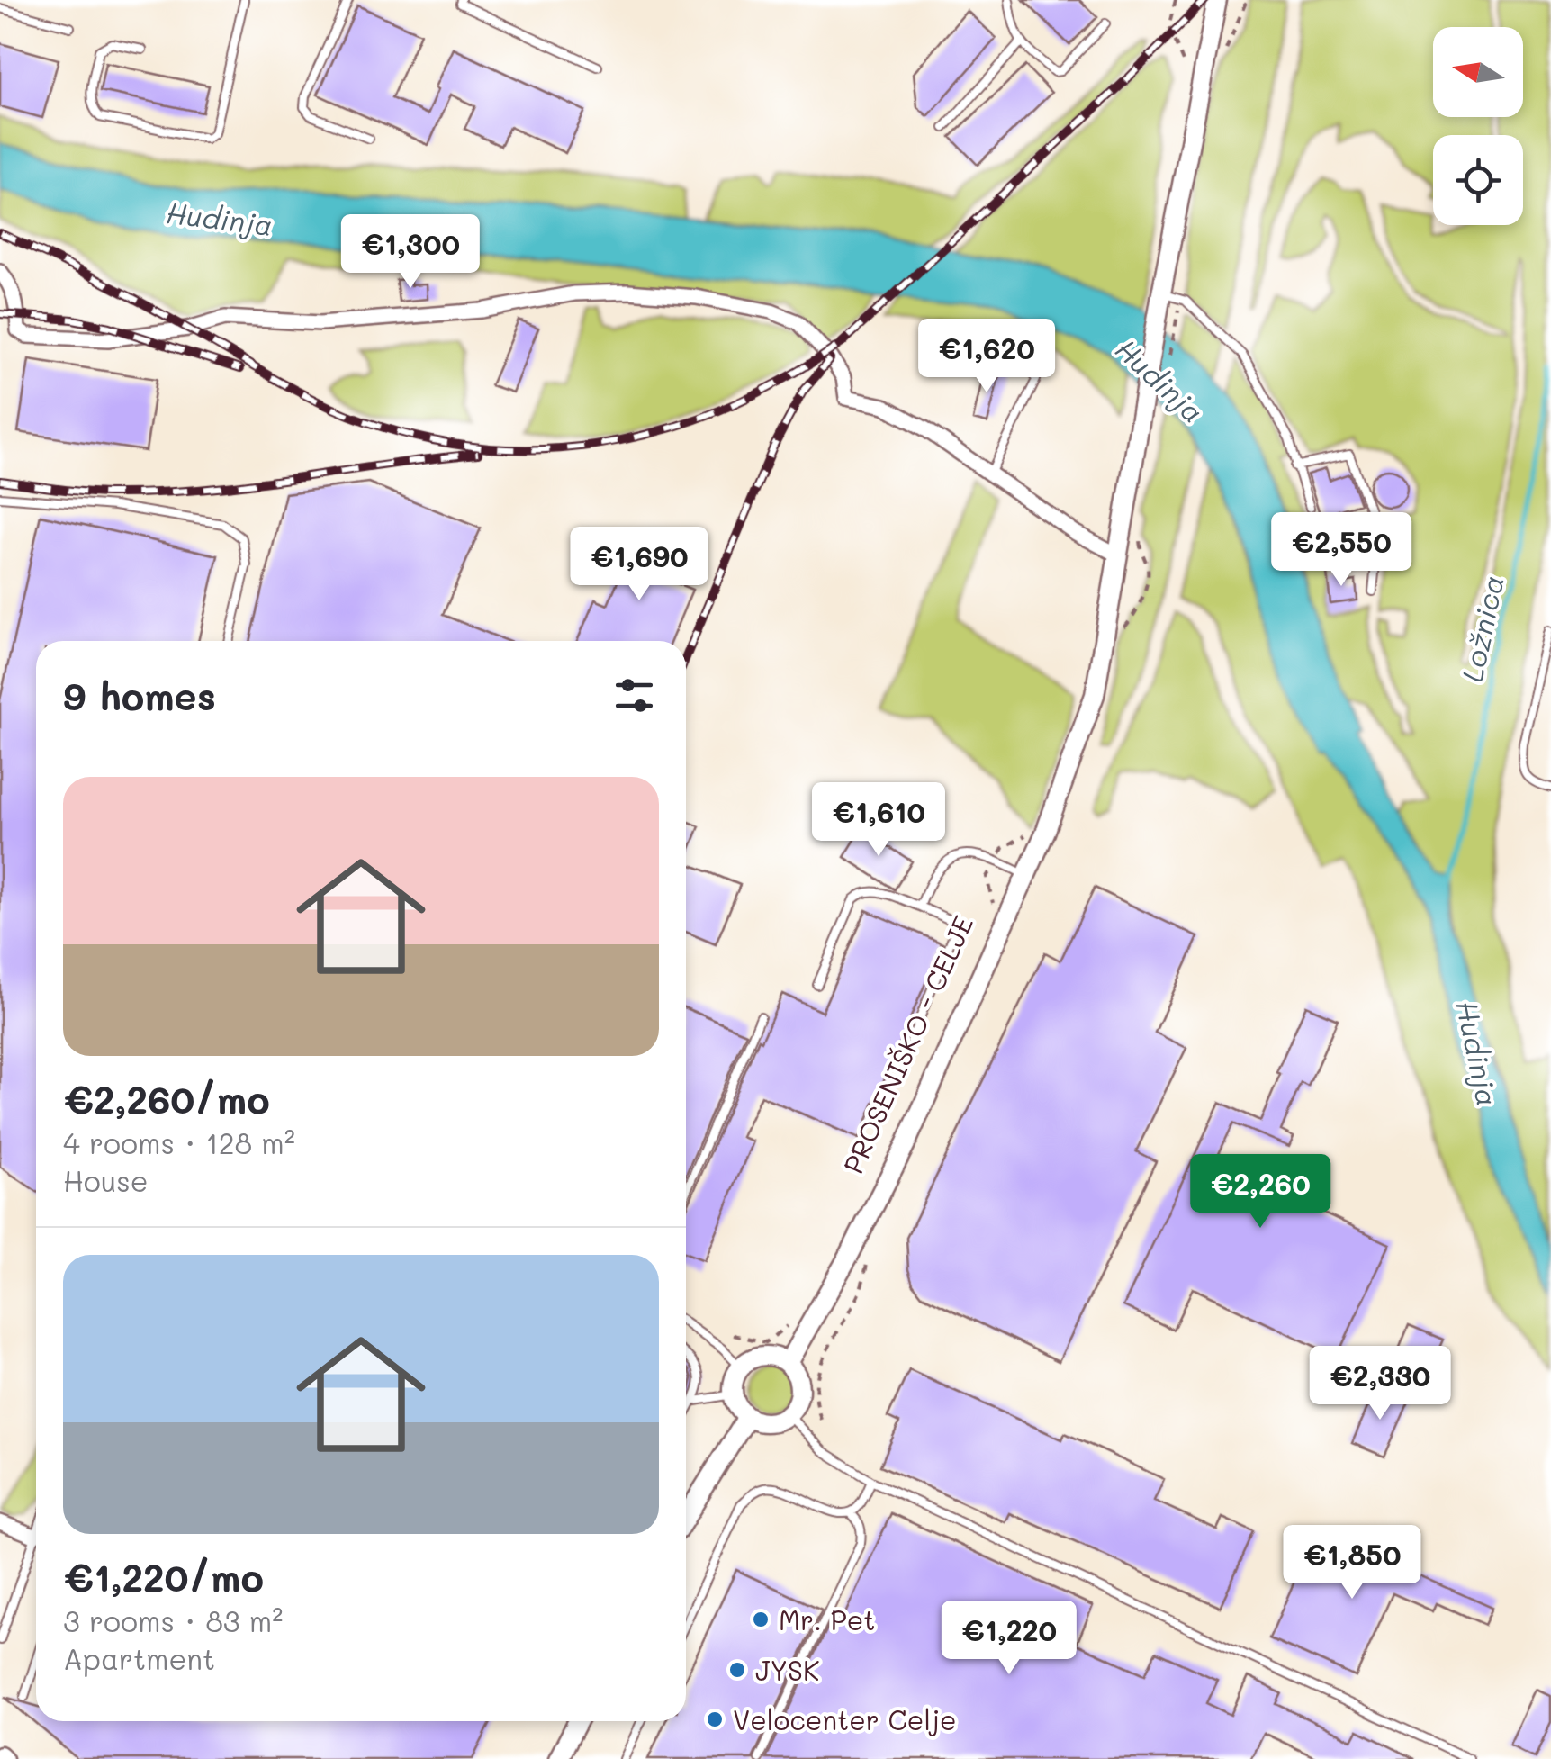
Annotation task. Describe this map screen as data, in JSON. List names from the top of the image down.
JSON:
{
  "streets": {
    "path": ["PROSENIŠKO - CELJE"]
  },
  "water": ["Hudinja", "Ložnica"],
  "places": ["Mr. Pet", "JYSK", "Velocenter Celje"],
  "north": "left",
  "page": {
    "price": [
      "€1,300",
      "€1,620",
      "€2,550",
      "€1,690",
      "€1,610",
      "€2,260",
      "€2,330",
      "€1,850",
      "€1,220"
    ],
    "heading": "9 homes",
    "list": [
      {
        "name": "€2,260/mo",
        "note": "4 rooms · 128 m² · House"
      },
      {
        "name": "€1,220/mo",
        "note": "3 rooms · 83 m² · Apartment"
      }
    ]
  }
}
